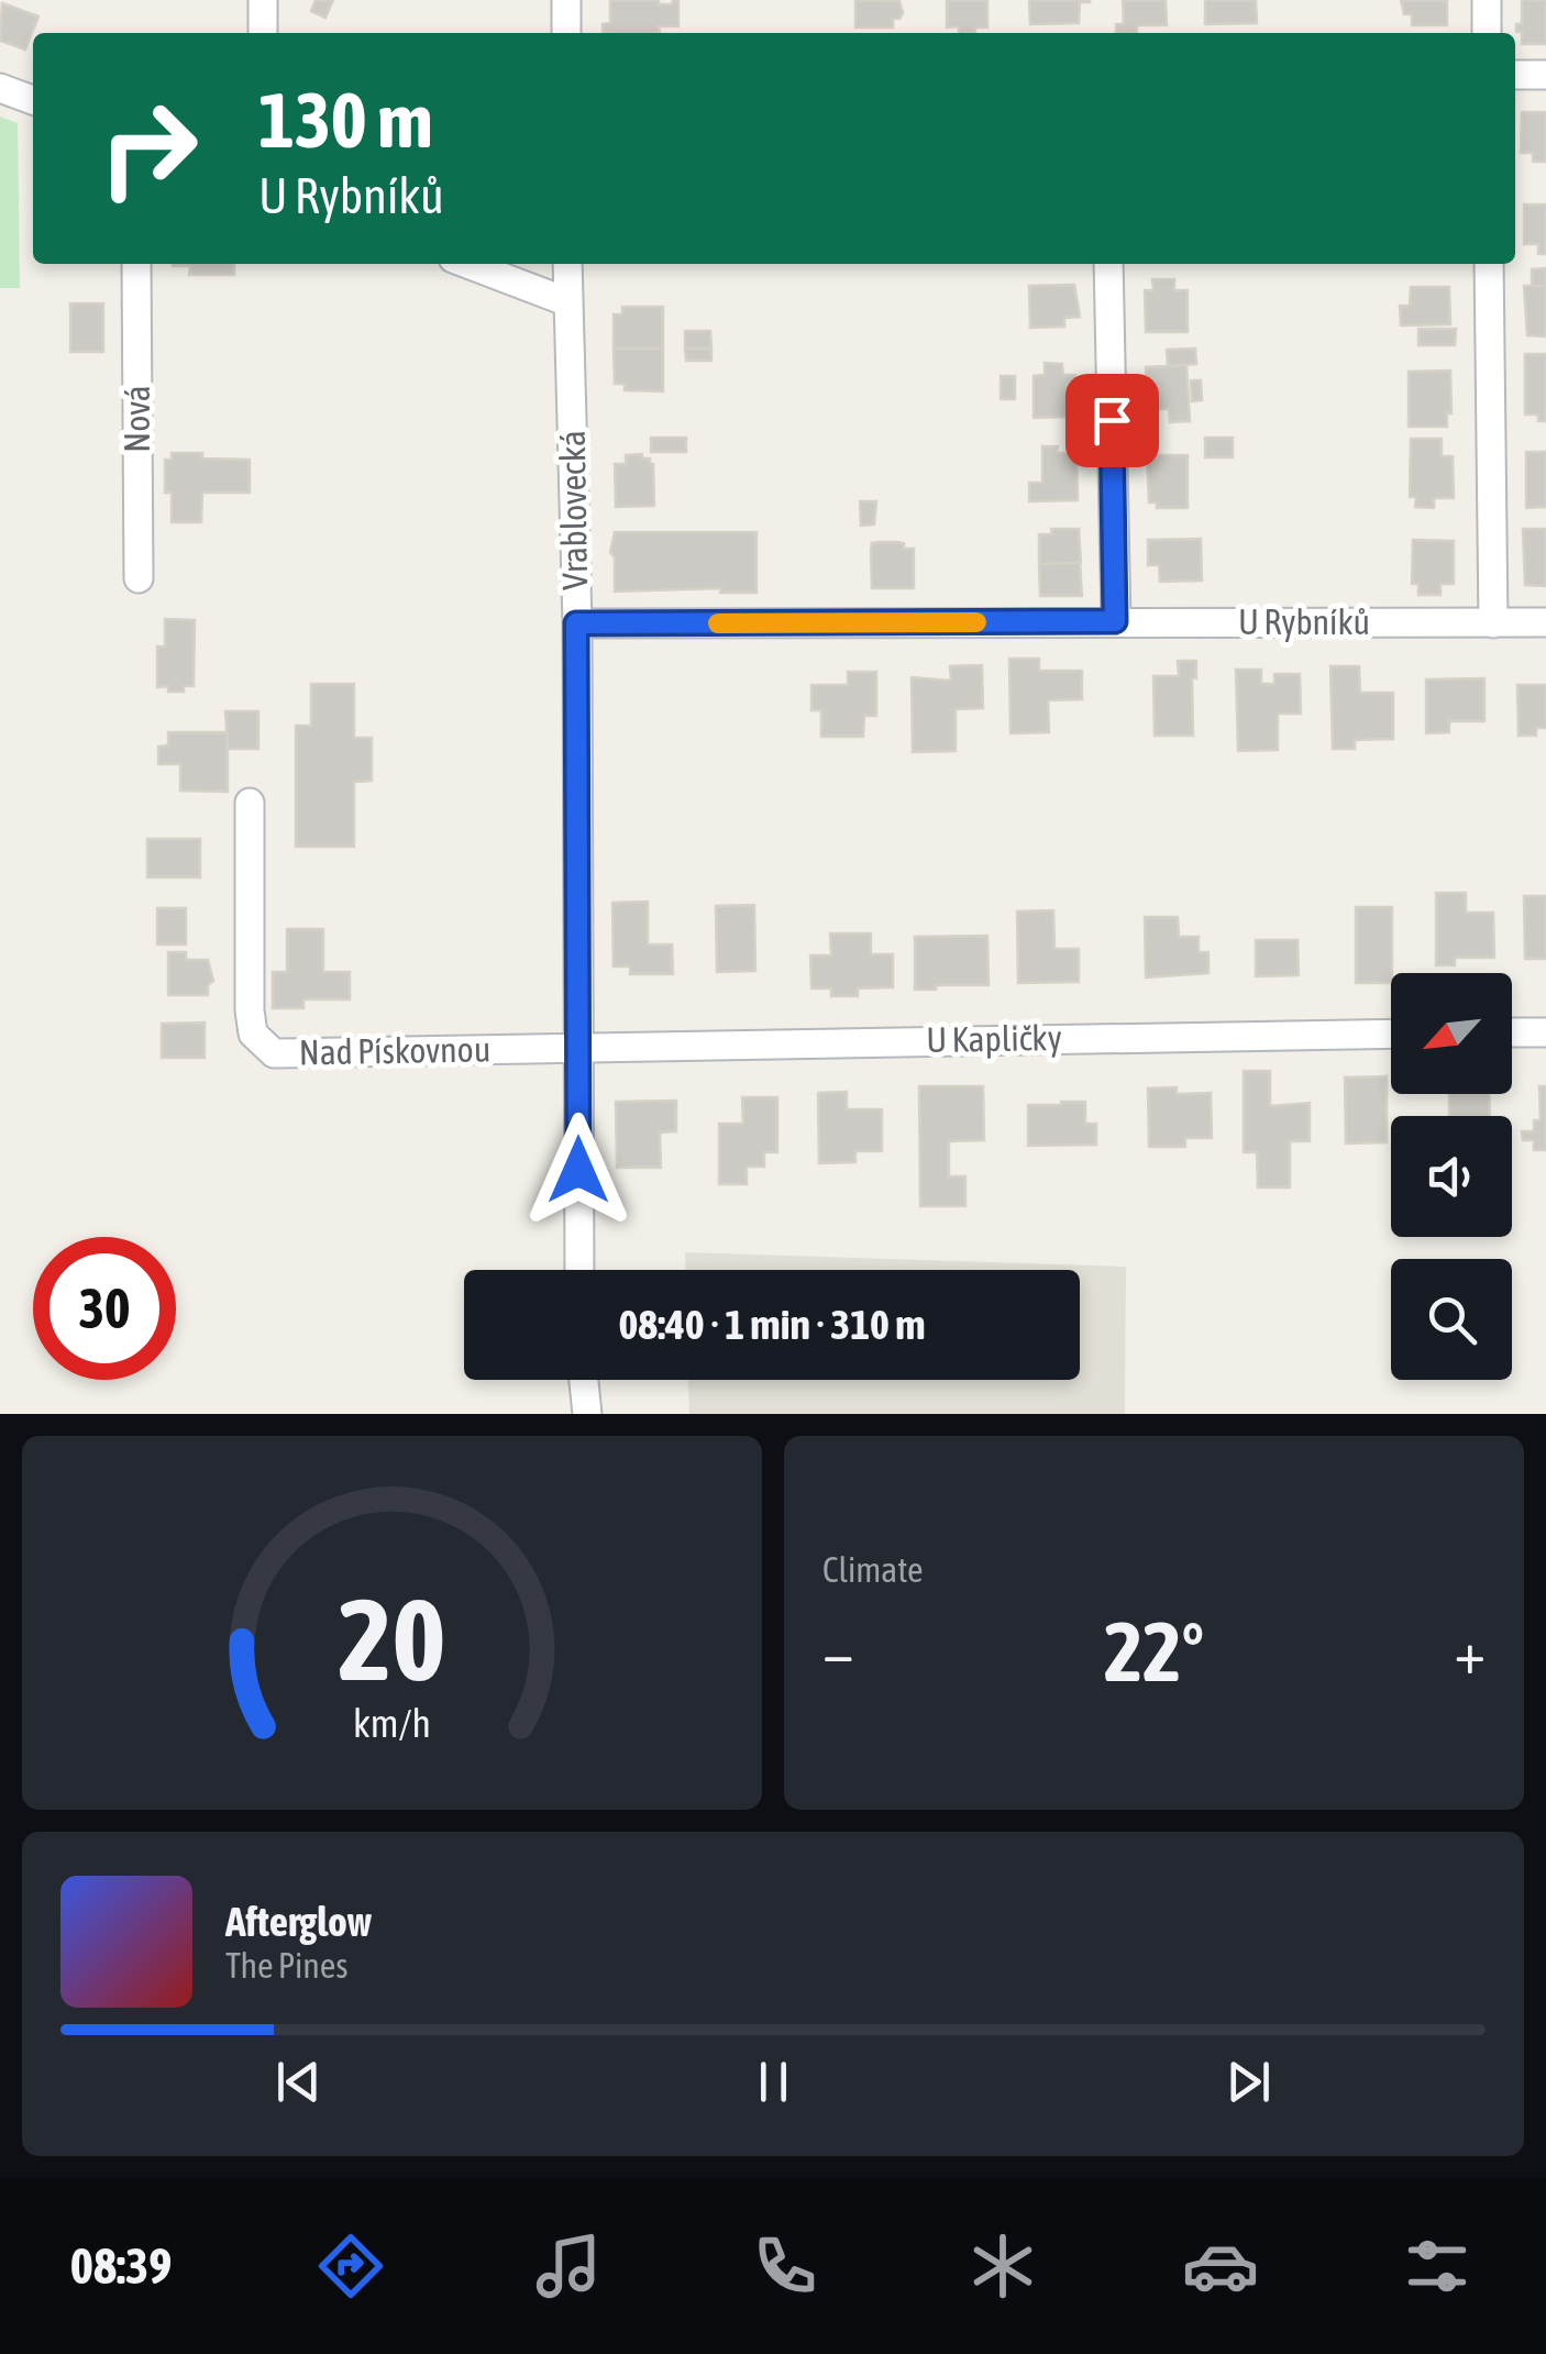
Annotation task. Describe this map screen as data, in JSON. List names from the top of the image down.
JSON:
{
  "streets": {
    "street": [
      "Nová",
      "Vrablovecká",
      "U Rybníků",
      "U Kapličky",
      "Nad Pískovnou"
    ]
  },
  "crossings": [
    ["Vrablovecká", "U Rybníků"],
    ["Vrablovecká", "U Kapličky"],
    ["Vrablovecká", "Nad Pískovnou"],
    ["U Kapličky", "Nad Pískovnou"]
  ],
  "north": "bottom left",
  "page": {
    "turn": ["130 m", "U Rybníků"],
    "limit": "30",
    "trip": "08:40 · 1 min · 310 m",
    "tile": "Climate",
    "heat": ["−", "22°", "+"],
    "song": ["Afterglow", "The Pines"],
    "tabs": "08:39",
    "gauge": ["20", "km/h"]
  }
}
